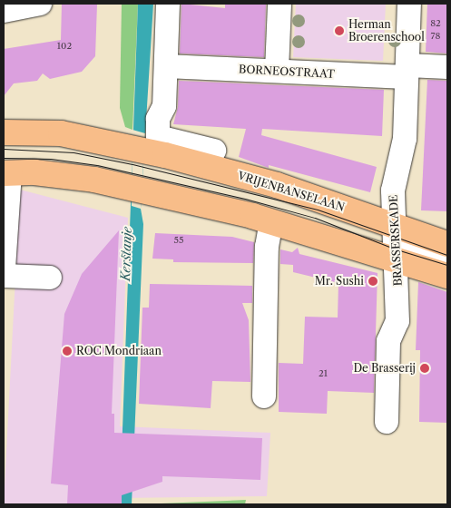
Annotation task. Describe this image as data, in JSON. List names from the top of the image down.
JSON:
{
  "streets": {
    "main road": ["VRIJENBANSELAAN"],
    "street": ["BORNEOSTRAAT", "BRASSERSKADE"]
  },
  "crossings": [
    ["BORNEOSTRAAT", "BRASSERSKADE"],
    ["VRIJENBANSELAAN", "BRASSERSKADE"]
  ],
  "water": ["Kerstanje"],
  "places": [
    "Herman Broerenschool",
    "Mr. Sushi",
    "ROC Mondriaan",
    "De Brasserij"
  ],
  "house_numbers": [
    "82",
    "78",
    "102",
    "55",
    "21"
  ]
}
